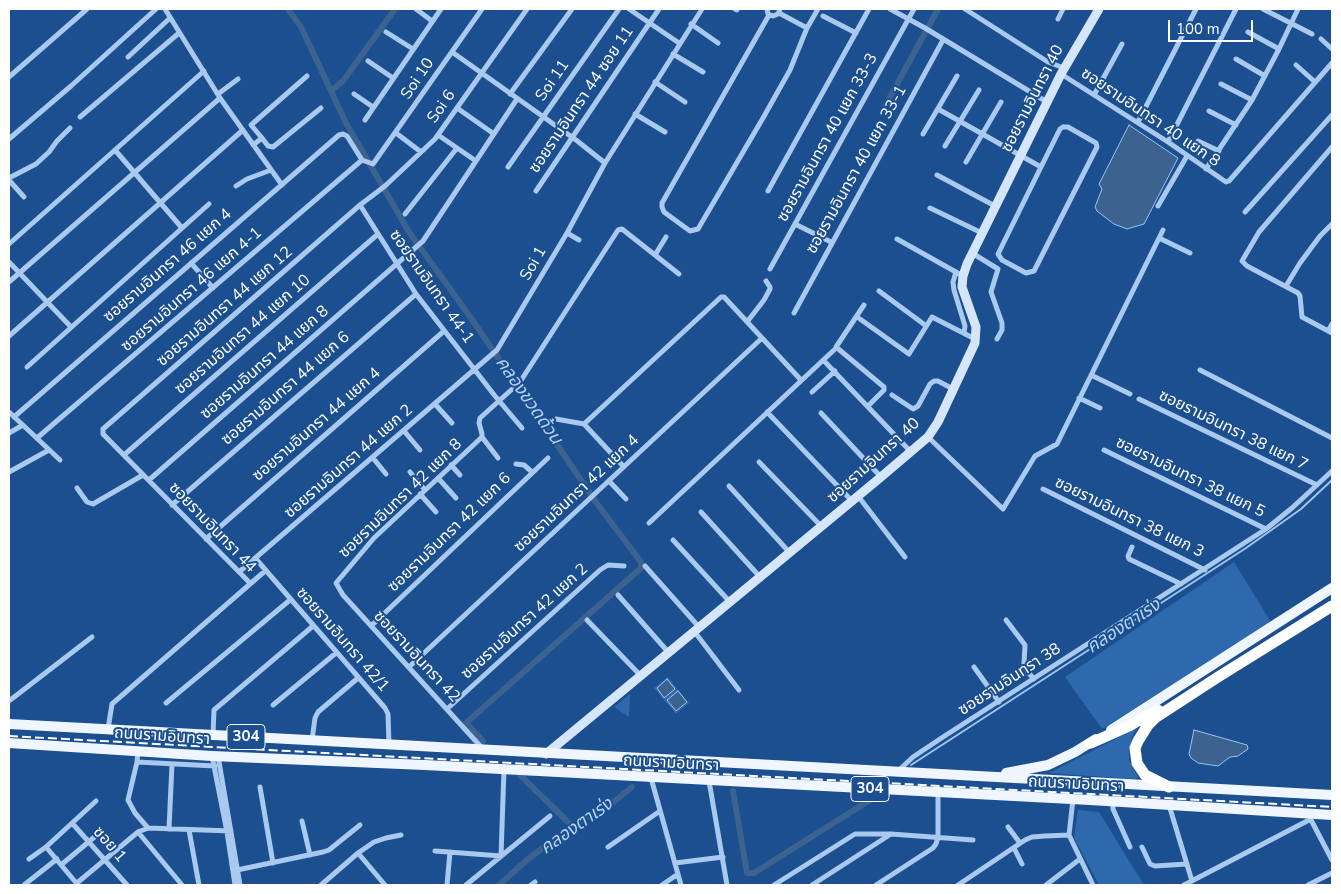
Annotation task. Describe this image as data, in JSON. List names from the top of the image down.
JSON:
{
  "streets": {
    "main road": ["ถนนรามอินทรา", "304"],
    "street": [
      "Soi 10",
      "Soi 11",
      "ซอยรามอินทรา 40",
      "ซอยรามอินทรา 44 ซอย 11",
      "Soi 6",
      "ซอยรามอินทรา 40 แยก 8",
      "ซอยรามอินทรา 40 แยก 33-3",
      "ซอยรามอินทรา 40 แยก 33-1",
      "Soi 1",
      "ซอยรามอินทรา 46 แยก 4",
      "ซอยรามอินทรา 44-1",
      "ซอยรามอินทรา 46 แยก 4-1",
      "ซอยรามอินทรา 44 แยก 12",
      "ซอยรามอินทรา 44 แยก 10",
      "ซอยรามอินทรา 44 แยก 8",
      "ซอยรามอินทรา 44 แยก 6",
      "ซอยรามอินทรา 44 แยก 4",
      "ซอยรามอินทรา 38 แยก 7",
      "ซอยรามอินทรา 44 แยก 2",
      "ซอยรามอินทรา 38 แยก 5",
      "ซอยรามอินทรา 42 แยก 4",
      "ซอยรามอินทรา 42 แยก 8",
      "ซอยรามอินทรา 38 แยก 3",
      "ซอยรามอินทรา 44",
      "ซอยรามอินทรา 42 แยก 6",
      "ซอยรามอินทรา 42 แยก 2",
      "ซอยรามอินทรา 42/1",
      "ซอยรามอินทรา 42",
      "ซอยรามอินทรา 38",
      "ซอย 1"
    ]
  },
  "crossings": [
    ["Soi 10", "ซอยรามอินทรา 46 แยก 4"],
    ["Soi 10", "ซอยรามอินทรา 46 แยก 4-1"],
    ["ซอยรามอินทรา 40", "ซอยรามอินทรา 40 แยก 8"],
    ["ซอยรามอินทรา 40", "ถนนรามอินทรา"],
    ["Soi 6", "ซอยรามอินทรา 44-1"],
    ["Soi 6", "ซอยรามอินทรา 44 แยก 12"],
    ["Soi 1", "ซอยรามอินทรา 44-1"],
    ["Soi 1", "ซอยรามอินทรา 44 แยก 2"],
    ["ซอยรามอินทรา 46 แยก 4", "ซอยรามอินทรา 46 แยก 4-1"],
    ["ซอยรามอินทรา 44-1", "ซอยรามอินทรา 44 แยก 12"],
    ["ซอยรามอินทรา 44-1", "ซอยรามอินทรา 44 แยก 10"],
    ["ซอยรามอินทรา 44-1", "ซอยรามอินทรา 44 แยก 8"],
    ["ซอยรามอินทรา 44-1", "ซอยรามอินทรา 44 แยก 6"],
    ["ซอยรามอินทรา 44-1", "ซอยรามอินทรา 44 แยก 4"],
    ["ซอยรามอินทรา 44-1", "ซอยรามอินทรา 44 แยก 2"],
    ["ซอยรามอินทรา 44-1", "ซอยรามอินทรา 42 แยก 8"],
    ["ซอยรามอินทรา 44 แยก 12", "ซอยรามอินทรา 44"],
    ["ซอยรามอินทรา 44 แยก 10", "ซอยรามอินทรา 44"],
    ["ซอยรามอินทรา 44 แยก 8", "ซอยรามอินทรา 44"],
    ["ซอยรามอินทรา 44 แยก 6", "ซอยรามอินทรา 44"],
    ["ซอยรามอินทรา 44 แยก 4", "ซอยรามอินทรา 44"],
    ["ซอยรามอินทรา 38 แยก 7", "ซอยรามอินทรา 38"],
    ["ซอยรามอินทรา 44 แยก 2", "ซอยรามอินทรา 44"],
    ["ซอยรามอินทรา 44 แยก 2", "ซอยรามอินทรา 42/1"],
    ["ซอยรามอินทรา 38 แยก 5", "ซอยรามอินทรา 38"],
    ["ซอยรามอินทรา 42 แยก 4", "ซอยรามอินทรา 42"],
    ["ซอยรามอินทรา 42 แยก 8", "ซอยรามอินทรา 42"],
    ["ซอยรามอินทรา 38 แยก 3", "ซอยรามอินทรา 38"],
    ["ซอยรามอินทรา 44", "ถนนรามอินทรา"],
    ["ซอยรามอินทรา 42 แยก 6", "ซอยรามอินทรา 42"],
    ["ซอยรามอินทรา 42 แยก 2", "ซอยรามอินทรา 42"],
    ["ซอยรามอินทรา 42/1", "ถนนรามอินทรา"],
    ["ซอยรามอินทรา 42", "ถนนรามอินทรา"],
    ["ซอยรามอินทรา 38", "ถนนรามอินทรา"]
  ],
  "water": ["คลองขวดด้วน", "คลองตาเร่ง"],
  "scale_bar": "100 m"
}
